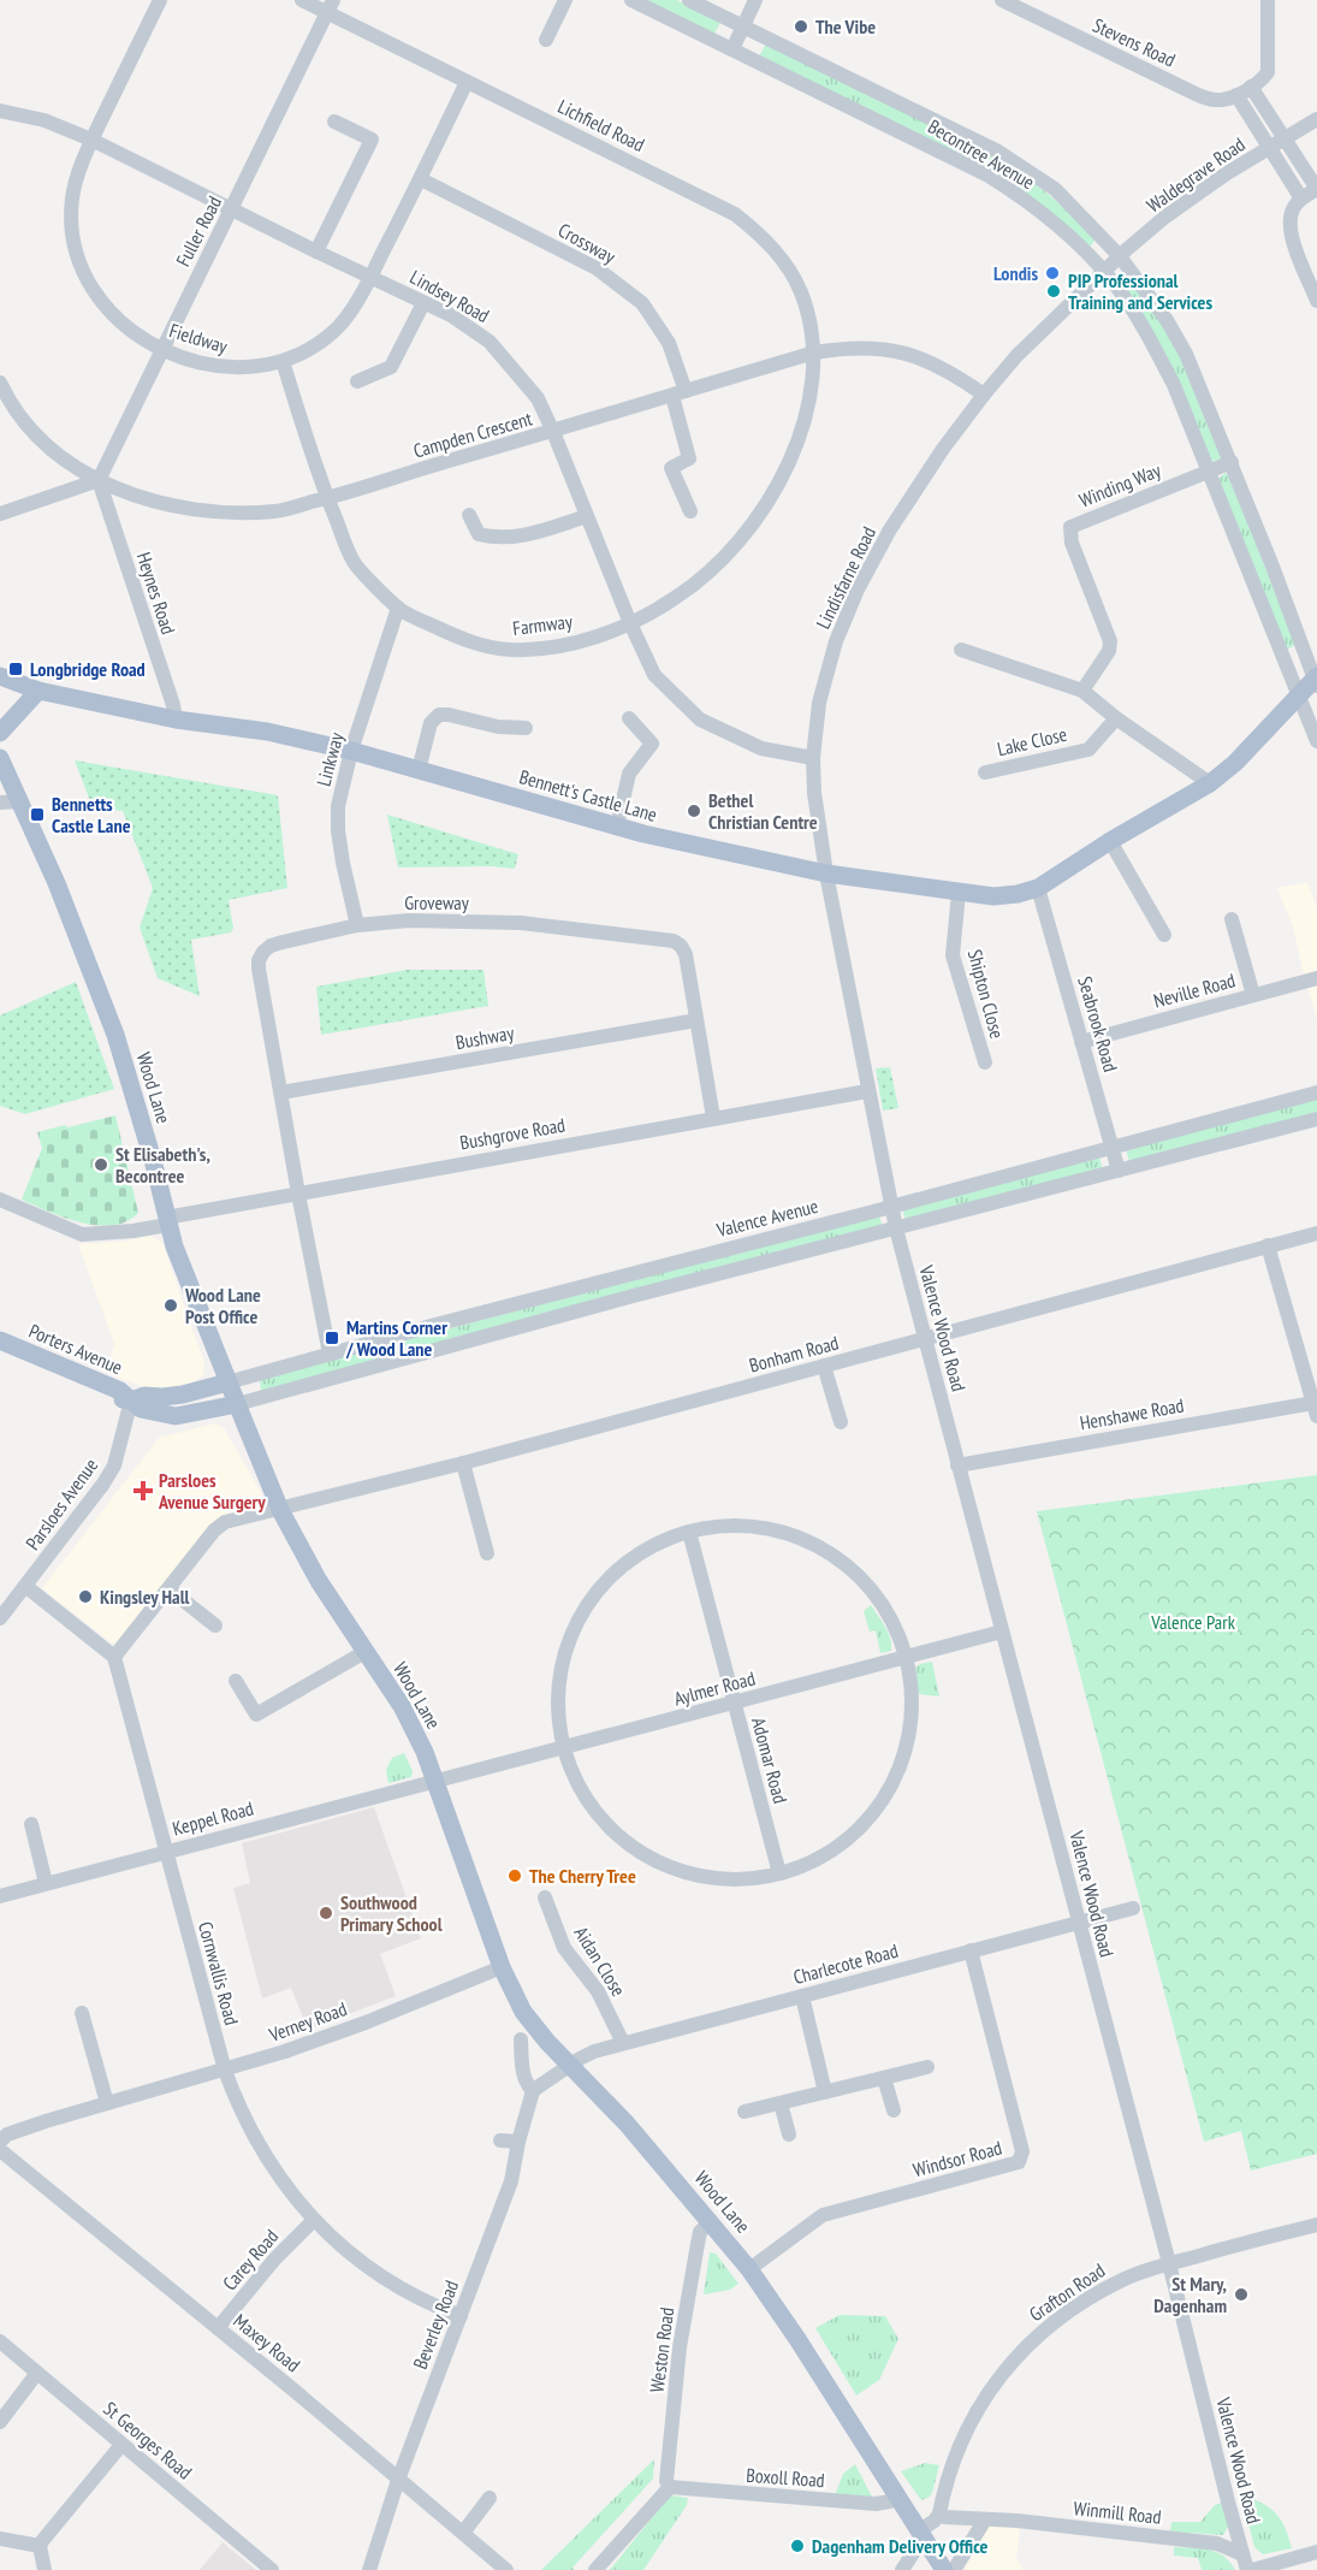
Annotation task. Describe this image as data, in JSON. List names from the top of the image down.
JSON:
{
  "streets": {
    "main road": ["Bennett's Castle Lane", "Wood Lane", "Porters Avenue"],
    "street": [
      "Stevens Road",
      "Lichfield Road",
      "Becontree Avenue",
      "Waldegrave Road",
      "Fuller Road",
      "Crossway",
      "Lindsey Road",
      "Fieldway",
      "Campden Crescent",
      "Winding Way",
      "Lindisfarne Road",
      "Heynes Road",
      "Farmway",
      "Lake Close",
      "Linkway",
      "Groveway",
      "Neville Road",
      "Shipton Close",
      "Seabrook Road",
      "Bushway",
      "Bushgrove Road",
      "Valence Avenue",
      "Valence Wood Road",
      "Bonham Road",
      "Henshawe Road",
      "Parsloes Avenue",
      "Aylmer Road",
      "Adomar Road",
      "Keppel Road",
      "Aidan Close",
      "Charlecote Road",
      "Cornwallis Road",
      "Verney Road",
      "Windsor Road",
      "Carey Road",
      "Grafton Road",
      "Beverley Road",
      "Maxey Road",
      "Weston Road",
      "St Georges Road",
      "Boxoll Road",
      "Winmill Road"
    ]
  },
  "crossings": [
    ["Lichfield Road", "Fuller Road"],
    ["Lichfield Road", "Fieldway"],
    ["Lichfield Road", "Campden Crescent"],
    ["Lichfield Road", "Farmway"],
    ["Becontree Avenue", "Waldegrave Road"],
    ["Becontree Avenue", "Winding Way"],
    ["Becontree Avenue", "Lindisfarne Road"],
    ["Becontree Avenue", "Bennett's Castle Lane"],
    ["Waldegrave Road", "Lindisfarne Road"],
    ["Fuller Road", "Lindsey Road"],
    ["Fuller Road", "Fieldway"],
    ["Fuller Road", "Campden Crescent"],
    ["Fuller Road", "Heynes Road"],
    ["Crossway", "Fieldway"],
    ["Crossway", "Campden Crescent"],
    ["Lindsey Road", "Fieldway"],
    ["Lindsey Road", "Campden Crescent"],
    ["Lindsey Road", "Lindisfarne Road"],
    ["Lindsey Road", "Farmway"],
    ["Fieldway", "Farmway"],
    ["Campden Crescent", "Lindisfarne Road"],
    ["Campden Crescent", "Heynes Road"],
    ["Campden Crescent", "Farmway"],
    ["Lindisfarne Road", "Bennett's Castle Lane"],
    ["Lindisfarne Road", "Bushgrove Road"],
    ["Lindisfarne Road", "Valence Avenue"],
    ["Lindisfarne Road", "Valence Wood Road"],
    ["Heynes Road", "Bennett's Castle Lane"],
    ["Farmway", "Linkway"],
    ["Linkway", "Bennett's Castle Lane"],
    ["Linkway", "Groveway"],
    ["Bennett's Castle Lane", "Shipton Close"],
    ["Bennett's Castle Lane", "Seabrook Road"],
    ["Groveway", "Bushway"],
    ["Groveway", "Bushgrove Road"],
    ["Groveway", "Valence Avenue"],
    ["Neville Road", "Seabrook Road"],
    ["Seabrook Road", "Valence Avenue"],
    ["Wood Lane", "Bushgrove Road"],
    ["Wood Lane", "Valence Avenue"],
    ["Wood Lane", "Porters Avenue"],
    ["Wood Lane", "Bonham Road"],
    ["Wood Lane", "Aylmer Road"],
    ["Wood Lane", "Keppel Road"],
    ["Wood Lane", "Charlecote Road"],
    ["Wood Lane", "Verney Road"],
    ["Wood Lane", "Windsor Road"],
    ["Wood Lane", "Weston Road"],
    ["Wood Lane", "Boxoll Road"],
    ["Valence Avenue", "Porters Avenue"],
    ["Valence Wood Road", "Bonham Road"],
    ["Valence Wood Road", "Henshawe Road"],
    ["Valence Wood Road", "Aylmer Road"],
    ["Valence Wood Road", "Charlecote Road"],
    ["Valence Wood Road", "Grafton Road"],
    ["Valence Wood Road", "Winmill Road"],
    ["Porters Avenue", "Parsloes Avenue"],
    ["Bonham Road", "Cornwallis Road"],
    ["Aylmer Road", "Adomar Road"],
    ["Aylmer Road", "Keppel Road"],
    ["Keppel Road", "Cornwallis Road"],
    ["Aidan Close", "Charlecote Road"],
    ["Charlecote Road", "Windsor Road"],
    ["Cornwallis Road", "Verney Road"],
    ["Cornwallis Road", "Carey Road"],
    ["Cornwallis Road", "Beverley Road"],
    ["Carey Road", "Maxey Road"],
    ["Grafton Road", "Winmill Road"],
    ["Beverley Road", "Maxey Road"],
    ["Weston Road", "Boxoll Road"]
  ],
  "parks": ["Valence Park"],
  "places": {
    "other": [
      "The Vibe",
      "Londis",
      "PIP Professional Training and Services",
      "Bethel Christian Centre",
      "St Elisabeth's, Becontree",
      "Wood Lane Post Office",
      "Kingsley Hall",
      "The Cherry Tree",
      "Southwood Primary School",
      "St Mary, Dagenham",
      "Dagenham Delivery Office"
    ],
    "transit": ["Longbridge Road", "Bennetts Castle Lane", "Martins Corner / Wood Lane"],
    "health": ["Parsloes Avenue Surgery"]
  }
}
